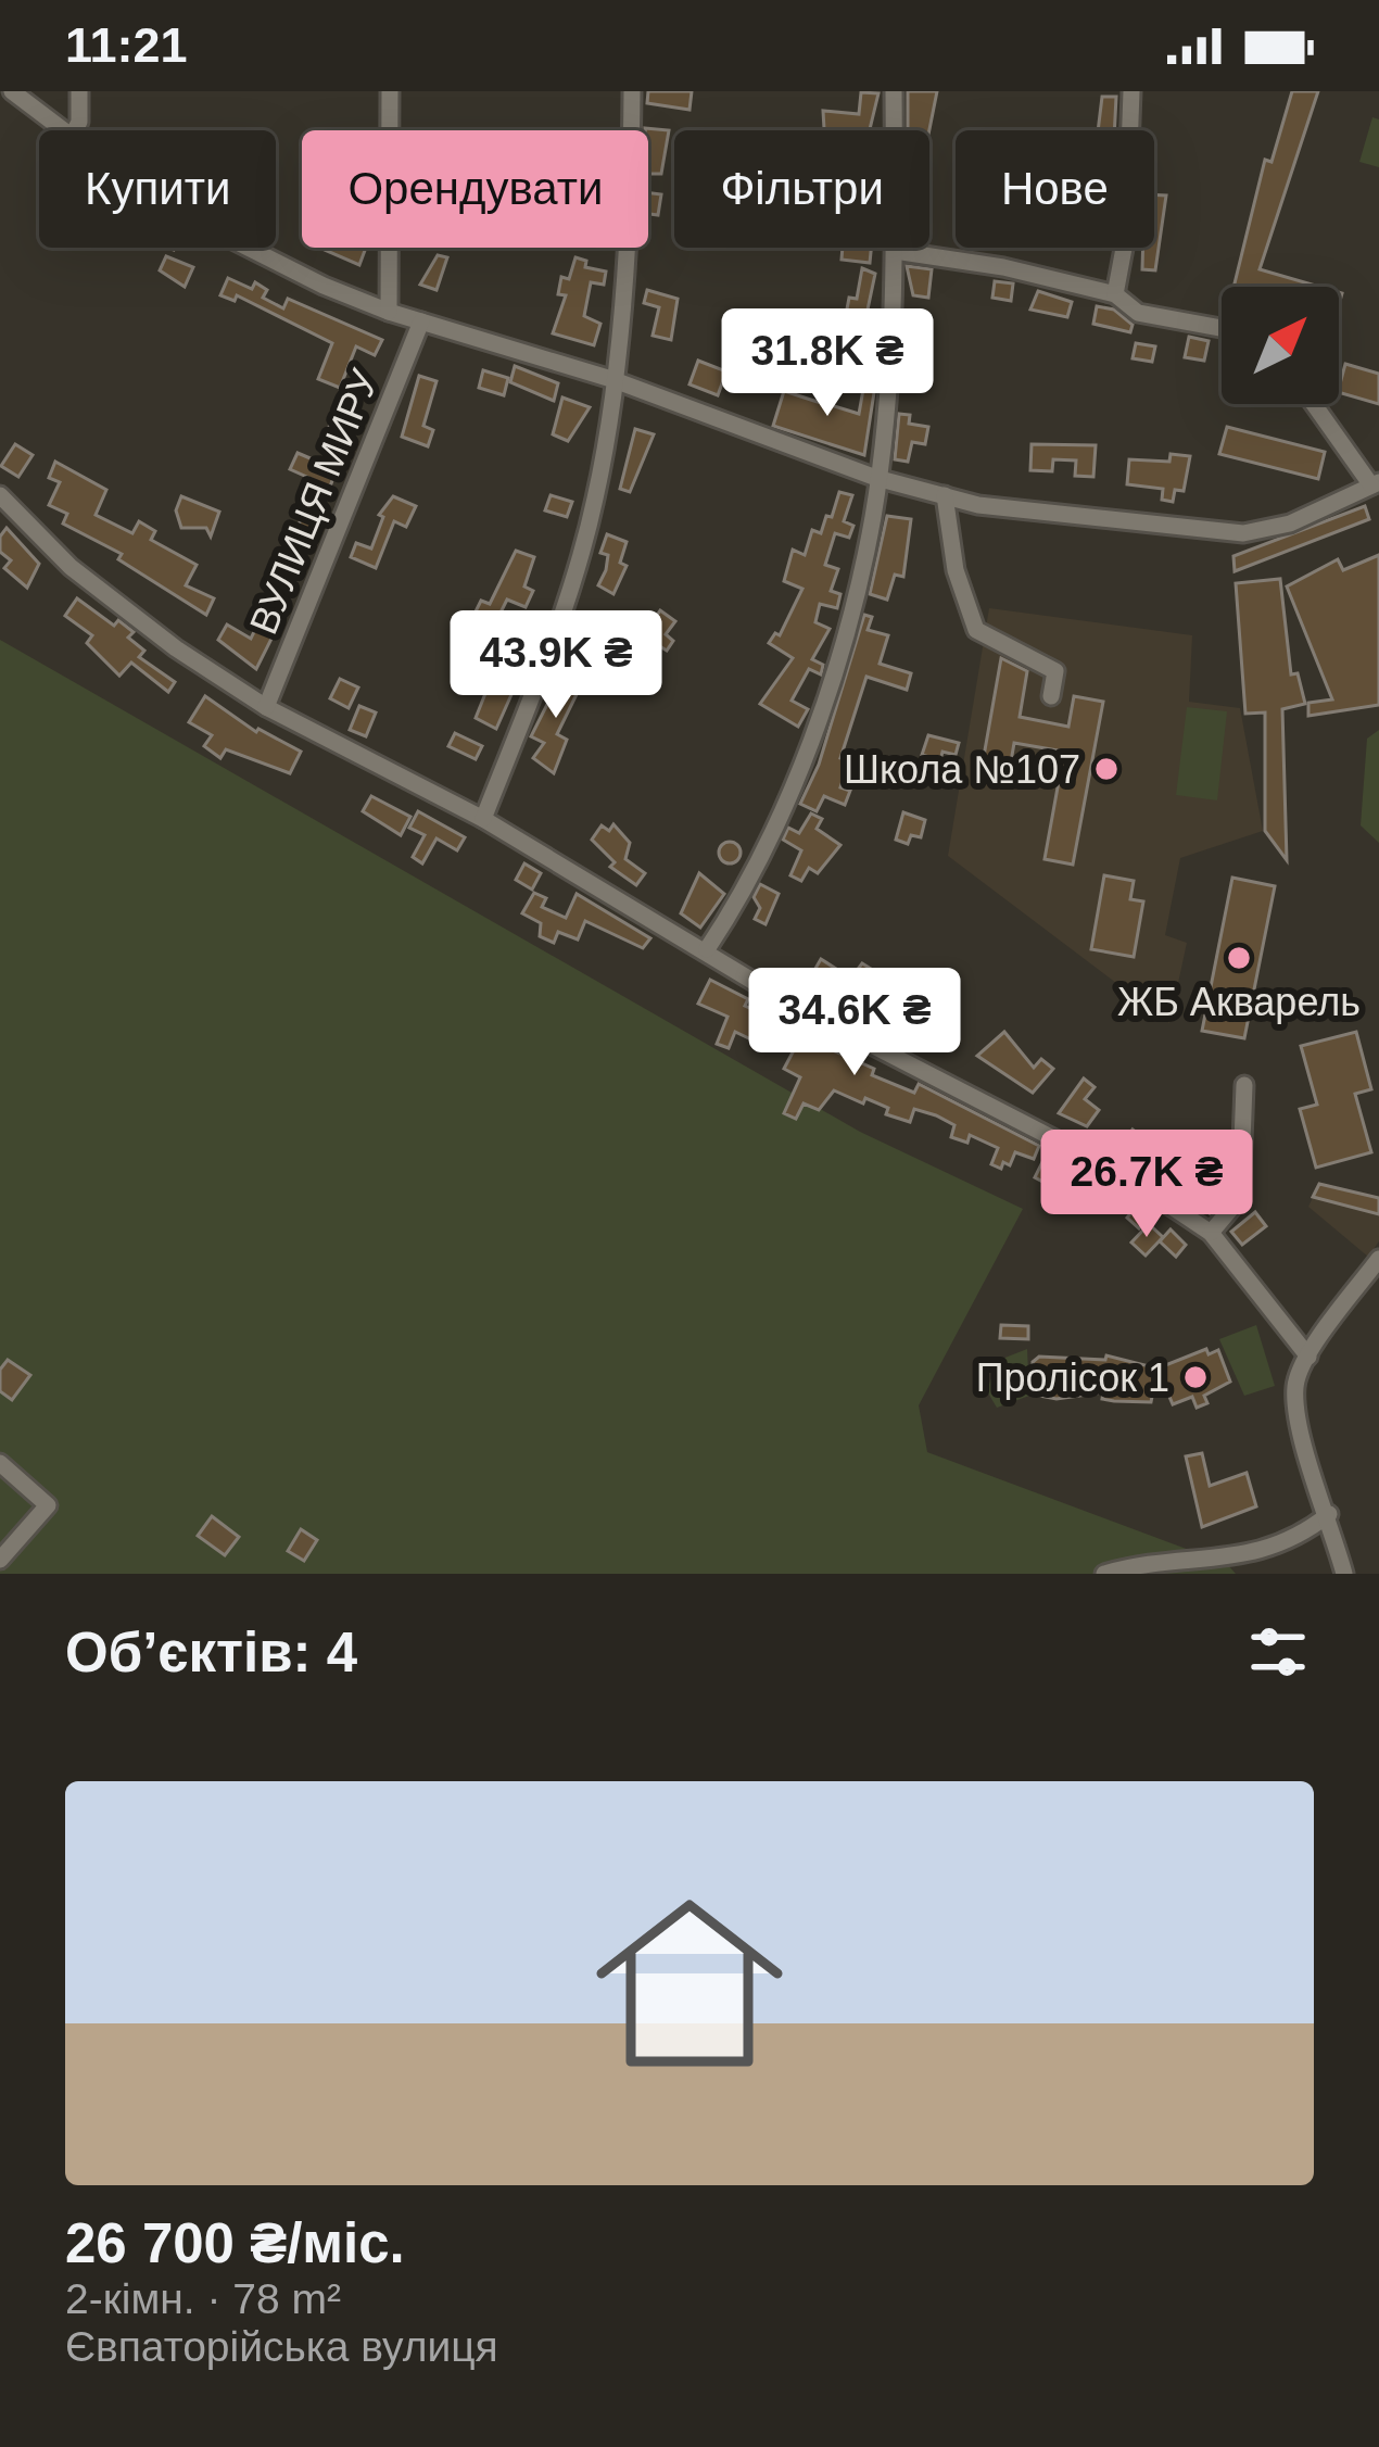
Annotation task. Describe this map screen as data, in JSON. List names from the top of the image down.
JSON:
{
  "streets": {
    "street": ["ВУЛИЦЯ МИРУ"]
  },
  "places": ["Школа №107", "ЖБ Акварель", "Пролісок 1"],
  "north": "top right",
  "page": {
    "status": "11:21",
    "chip": [
      "Купити",
      "Орендувати",
      "Фільтри",
      "Нове"
    ],
    "price": [
      "31.8K ₴",
      "43.9K ₴",
      "34.6K ₴",
      "26.7K ₴"
    ],
    "heading": "Об’єктів: 4",
    "list": [
      {
        "name": "26 700 ₴/міс.",
        "note": "2-кімн. · 78 m² · Євпаторійська вулиця"
      }
    ]
  }
}
